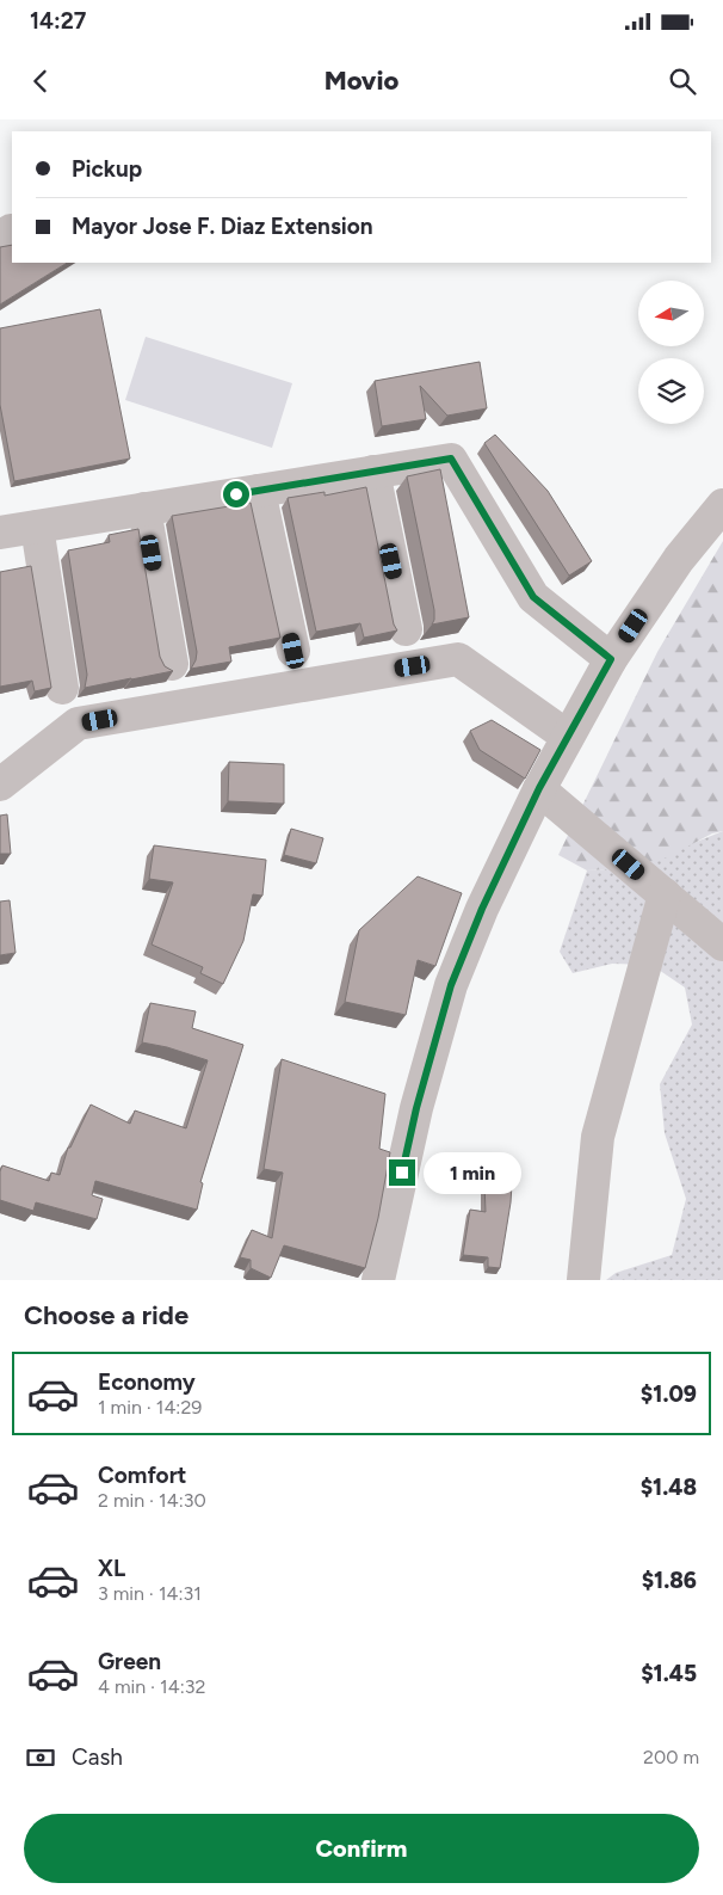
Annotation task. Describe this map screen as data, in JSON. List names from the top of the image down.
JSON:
{
  "north": "left",
  "page": {
    "status": "14:27",
    "header": "Movio",
    "banner": ["Pickup", "Mayor Jose F. Diaz Extension"],
    "bubble": "1 min",
    "heading": "Choose a ride",
    "list": [
      {
        "name": "Economy",
        "note": "1 min · 14:29",
        "value": "$1.09"
      },
      {
        "name": "Comfort",
        "note": "2 min · 14:30",
        "value": "$1.48"
      },
      {
        "name": "XL",
        "note": "3 min · 14:31",
        "value": "$1.86"
      },
      {
        "name": "Green",
        "note": "4 min · 14:32",
        "value": "$1.45"
      }
    ],
    "pay": ["Cash", "200 m"],
    "buttons": "Confirm"
  }
}
